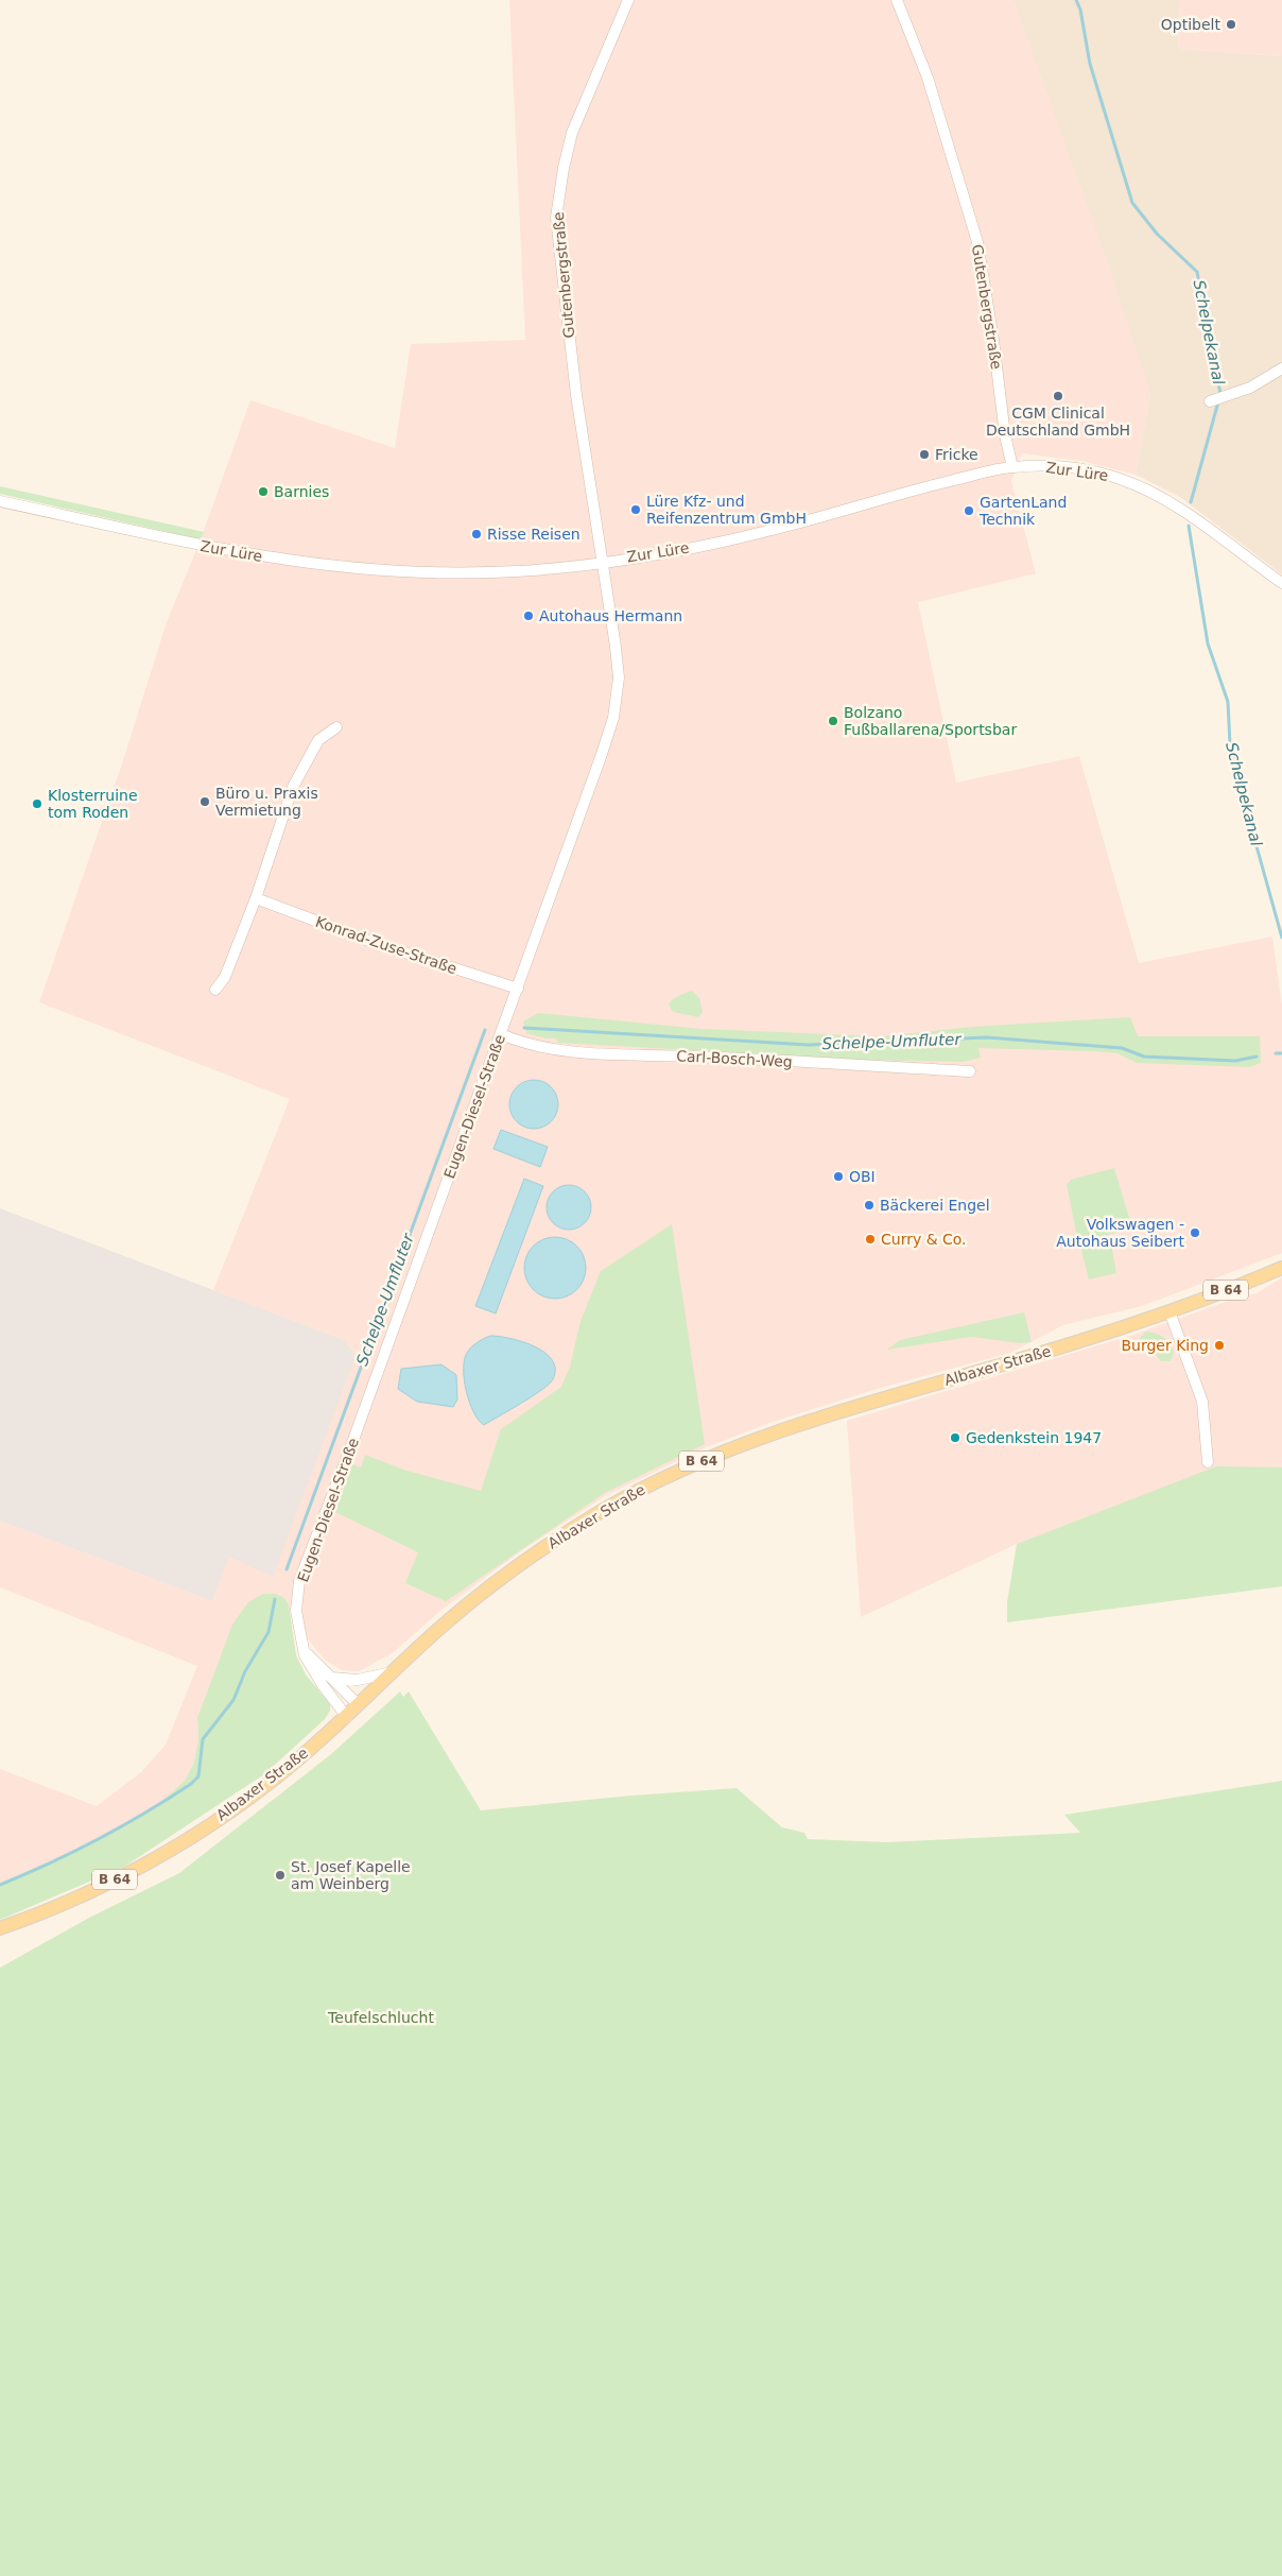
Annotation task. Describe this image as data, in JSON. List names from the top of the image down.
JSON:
{
  "streets": {
    "main road": ["B 64", "Albaxer Straße"],
    "street": [
      "Gutenbergstraße",
      "Zur Lüre",
      "Konrad-Zuse-Straße",
      "Carl-Bosch-Weg",
      "Eugen-Diesel-Straße"
    ]
  },
  "crossings": [
    ["Gutenbergstraße", "Zur Lüre"],
    ["Gutenbergstraße", "Eugen-Diesel-Straße"],
    ["Zur Lüre", "Eugen-Diesel-Straße"],
    ["Konrad-Zuse-Straße", "Eugen-Diesel-Straße"],
    ["Carl-Bosch-Weg", "Eugen-Diesel-Straße"],
    ["Eugen-Diesel-Straße", "Albaxer Straße"]
  ],
  "water": ["Schelpekanal", "Schelpe-Umfluter"],
  "parks": ["Teufelschlucht"],
  "places": [
    "Optibelt",
    "CGM Clinical Deutschland GmbH",
    "Fricke",
    "Barnies",
    "Lüre Kfz- und Reifenzentrum GmbH",
    "GartenLand Technik",
    "Risse Reisen",
    "Autohaus Hermann",
    "Bolzano Fußballarena/Sportsbar",
    "Büro u. Praxis Vermietung",
    "Klosterruine tom Roden",
    "OBI",
    "Bäckerei Engel",
    "Volkswagen - Autohaus Seibert",
    "Curry & Co.",
    "Burger King",
    "Gedenkstein 1947",
    "St. Josef Kapelle am Weinberg"
  ]
}
